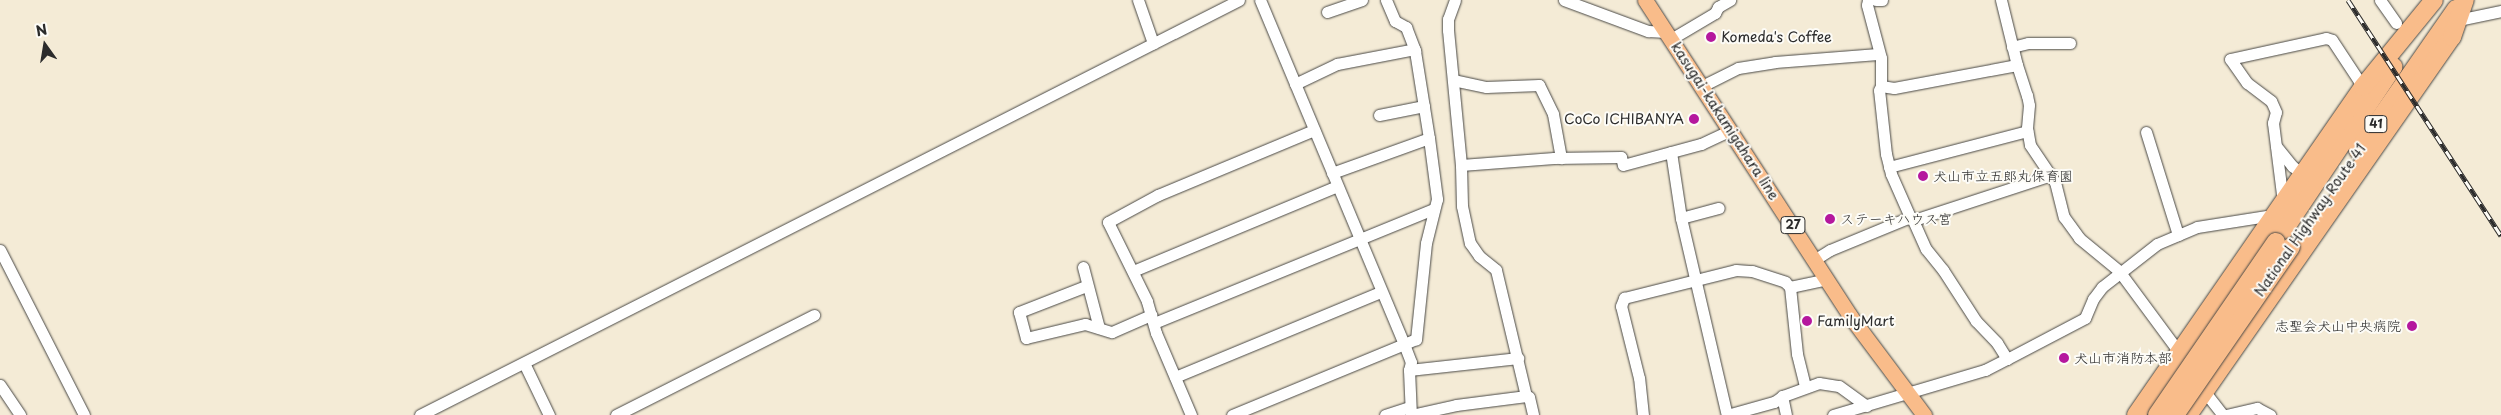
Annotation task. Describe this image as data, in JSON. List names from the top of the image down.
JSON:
{
  "streets": {
    "highway": ["41", "National Highway Route 41"],
    "main road": ["kasugai-kakamigahara line", "27"]
  },
  "places": [
    "Komeda's Coffee",
    "CoCo ICHIBANYA",
    "犬山市立五郎丸保育園",
    "ステーキハウス宮",
    "FamilyMart",
    "志聖会犬山中央病院",
    "犬山市消防本部"
  ],
  "north": "top"
}
